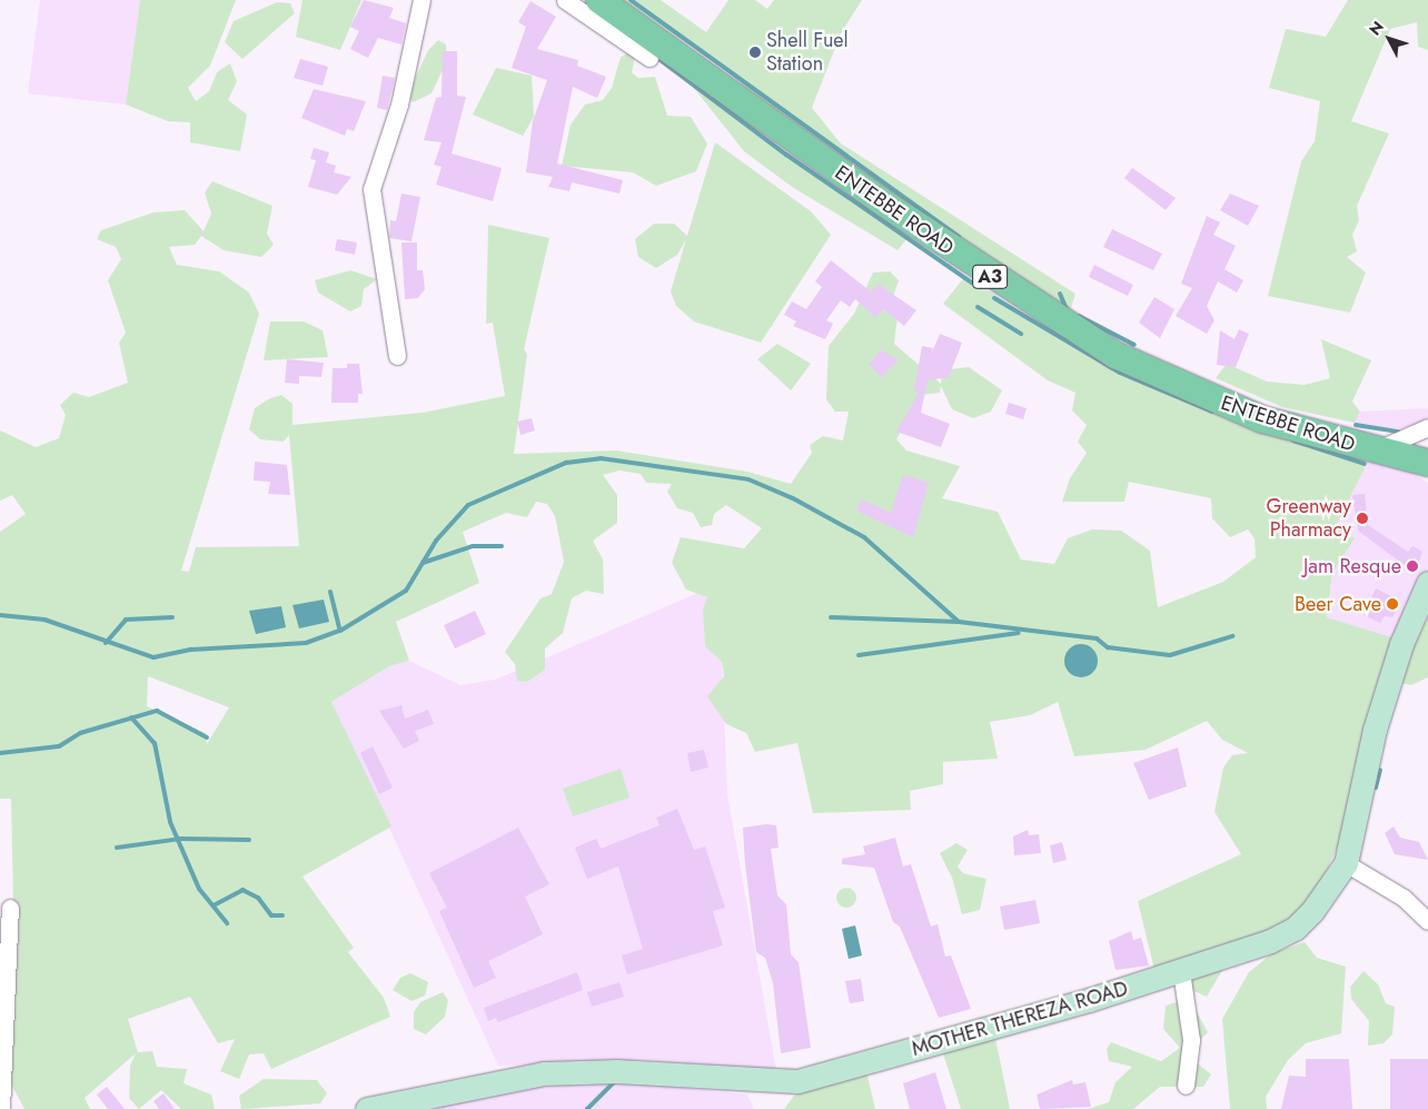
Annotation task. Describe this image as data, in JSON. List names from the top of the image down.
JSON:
{
  "streets": {
    "main road": ["ENTEBBE ROAD", "A3"],
    "street": ["MOTHER THEREZA ROAD"]
  },
  "places": [
    "Shell Fuel Station",
    "Greenway Pharmacy",
    "Jam Resque",
    "Beer Cave"
  ],
  "north": "top left"
}
